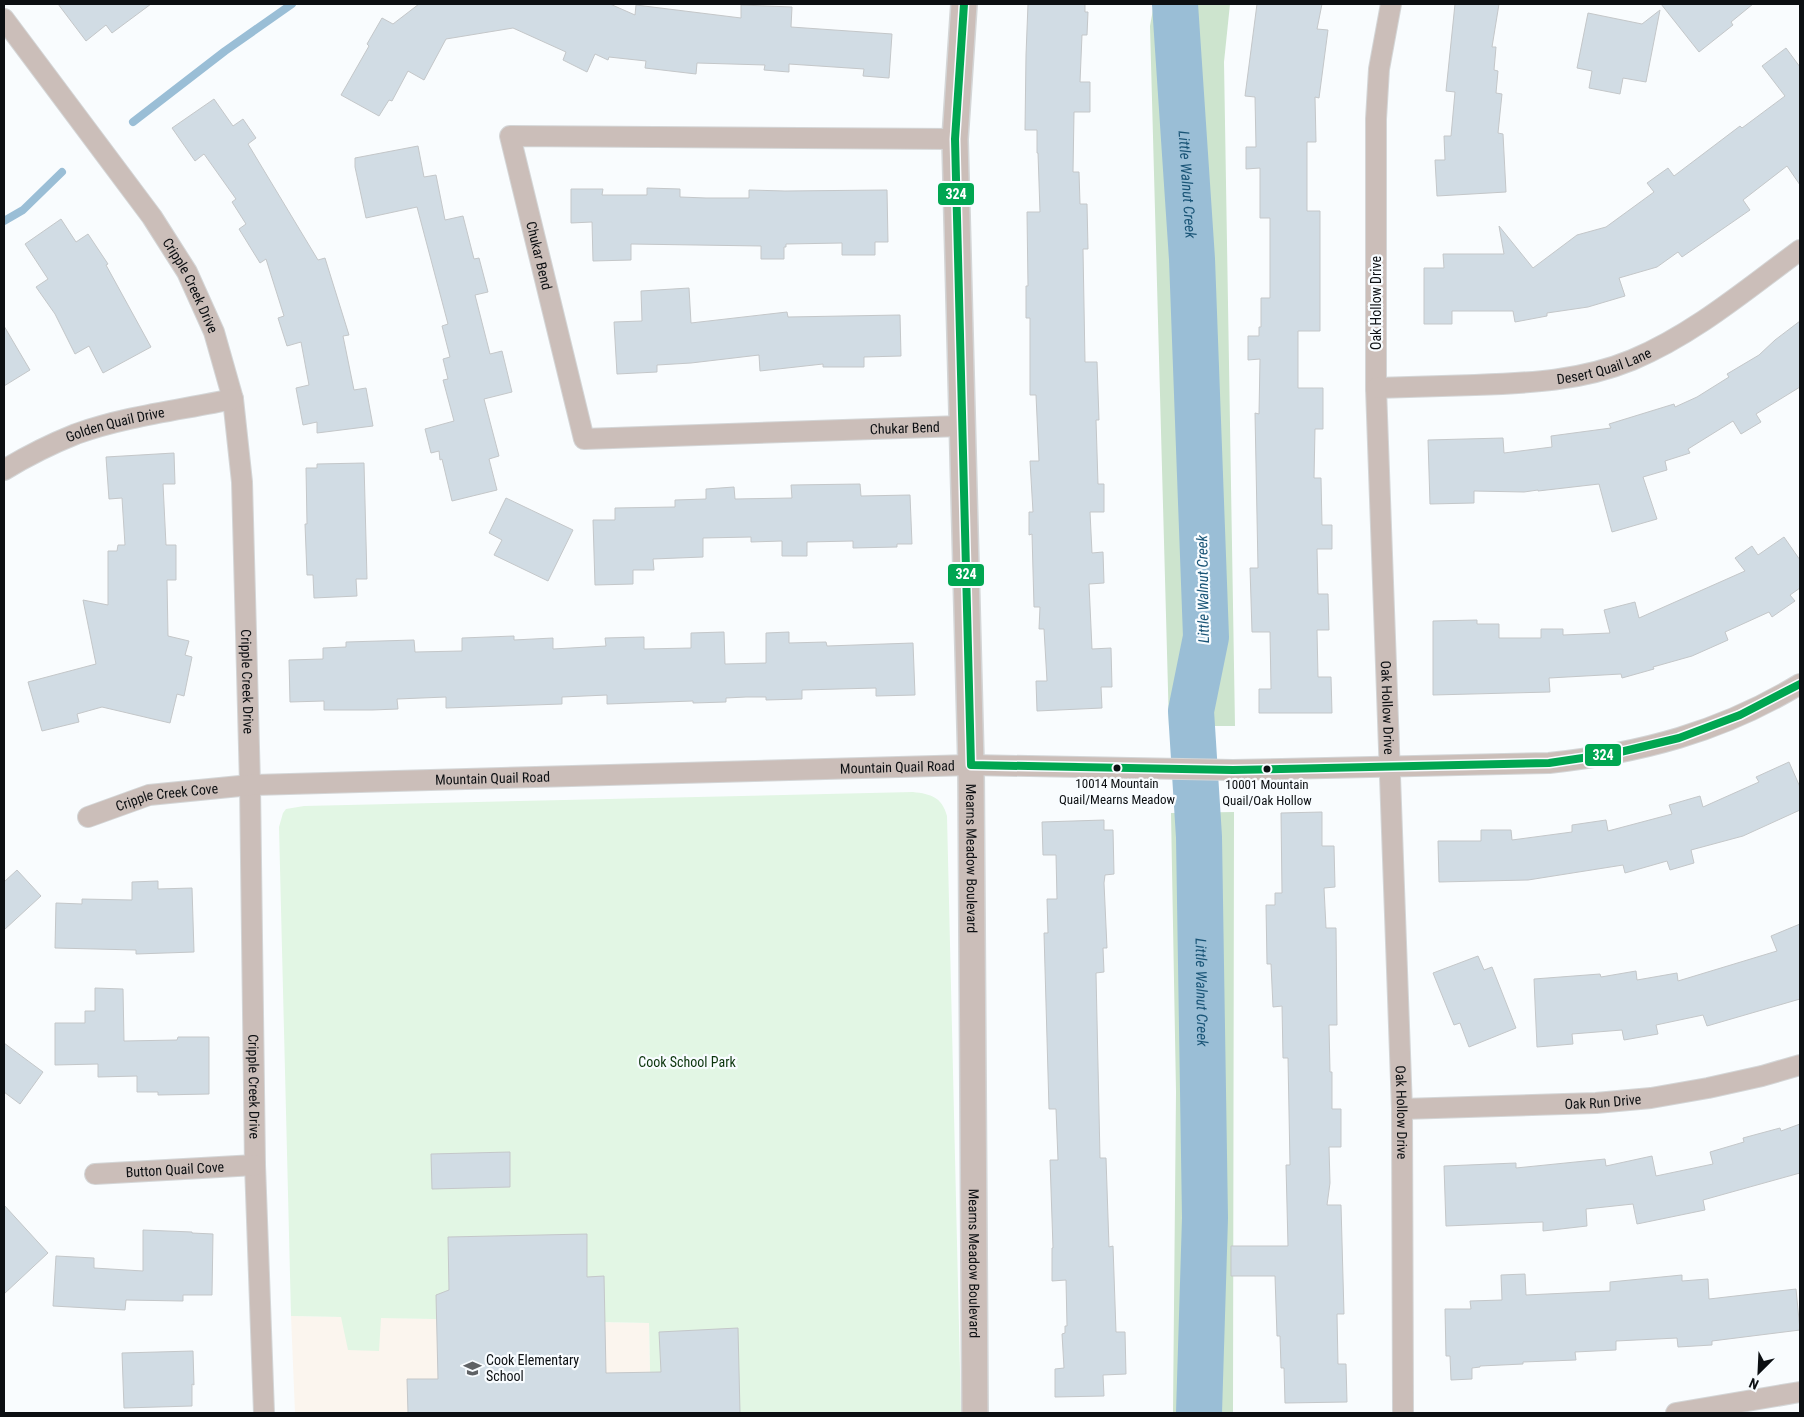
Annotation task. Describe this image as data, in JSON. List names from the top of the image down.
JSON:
{
  "streets": {
    "street": [
      "Chukar Bend",
      "Cripple Creek Drive",
      "Oak Hollow Drive",
      "Desert Quail Lane",
      "Golden Quail Drive",
      "Mountain Quail Road",
      "Cripple Creek Cove",
      "Mearns Meadow Boulevard",
      "Oak Run Drive",
      "Button Quail Cove"
    ]
  },
  "crossings": [
    ["Chukar Bend", "Mearns Meadow Boulevard"],
    ["Cripple Creek Drive", "Golden Quail Drive"],
    ["Cripple Creek Drive", "Mountain Quail Road"],
    ["Cripple Creek Drive", "Cripple Creek Cove"],
    ["Cripple Creek Drive", "Button Quail Cove"],
    ["Oak Hollow Drive", "Desert Quail Lane"],
    ["Oak Hollow Drive", "Mountain Quail Road"],
    ["Oak Hollow Drive", "Oak Run Drive"],
    ["Mountain Quail Road", "Cripple Creek Cove"],
    ["Mountain Quail Road", "Mearns Meadow Boulevard"]
  ],
  "water": ["Little Walnut Creek"],
  "parks": ["Cook School Park"],
  "places": {
    "other": ["10014 Mountain Quail/Mearns Meadow", "10001 Mountain Quail/Oak Hollow"],
    "school or university": ["Cook Elementary School"]
  },
  "lines": ["transit line 324"],
  "north": "bottom left"
}
